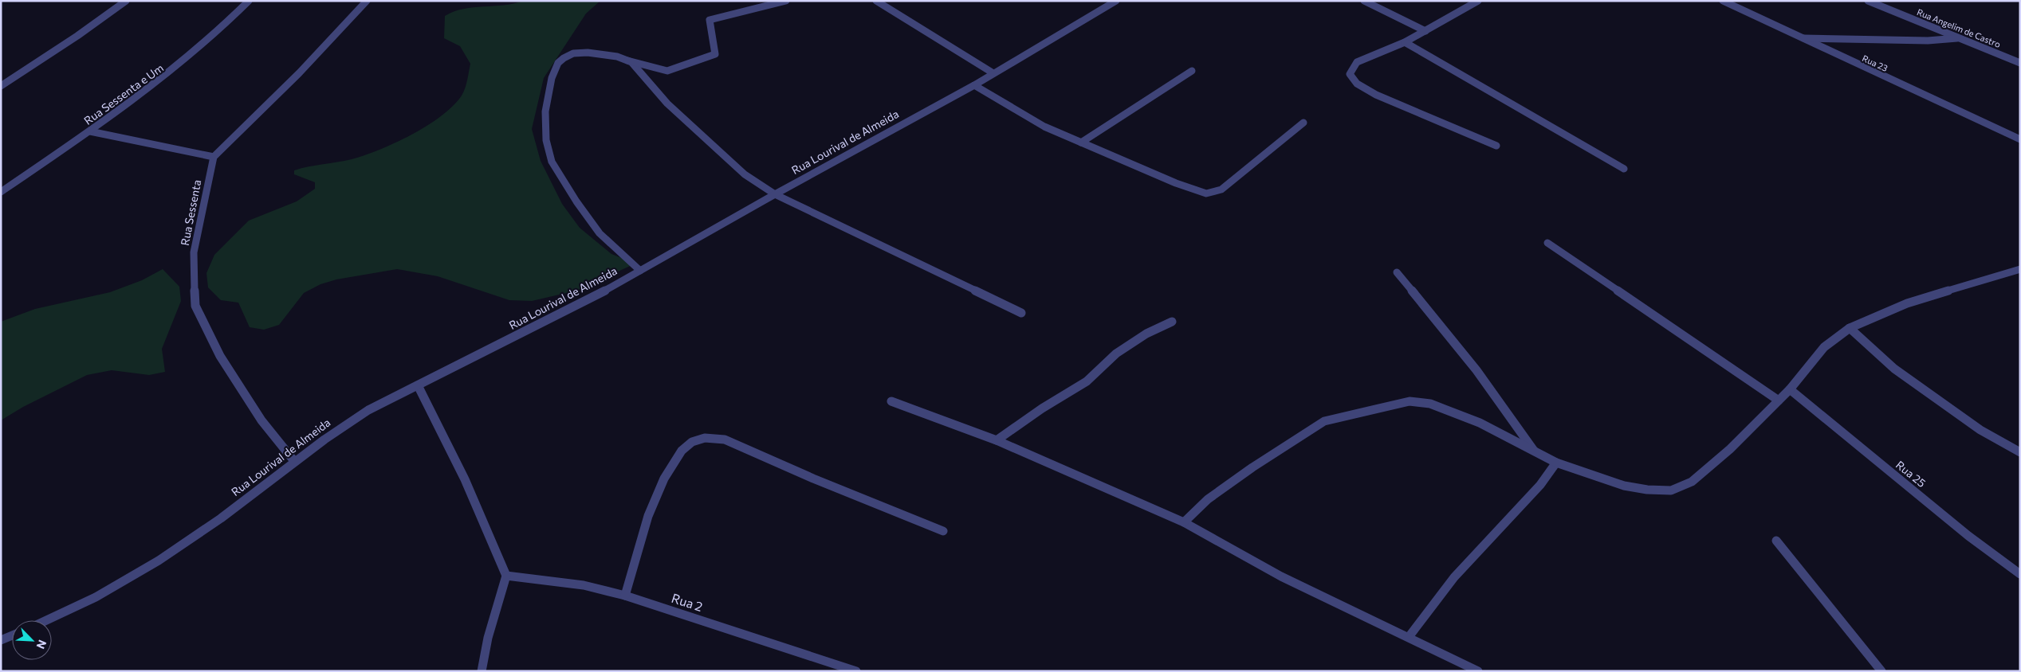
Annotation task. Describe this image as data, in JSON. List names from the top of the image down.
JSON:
{
  "streets": {
    "street": [
      "Rua Angelim de Castro",
      "Rua 23",
      "Rua Sessenta e Um",
      "Rua Lourival de Almeida",
      "Rua Sessenta",
      "Rua 25",
      "Rua 2"
    ]
  },
  "crossings": [
    ["Rua Lourival de Almeida", "Rua Sessenta"]
  ],
  "north": "bottom right"
}
